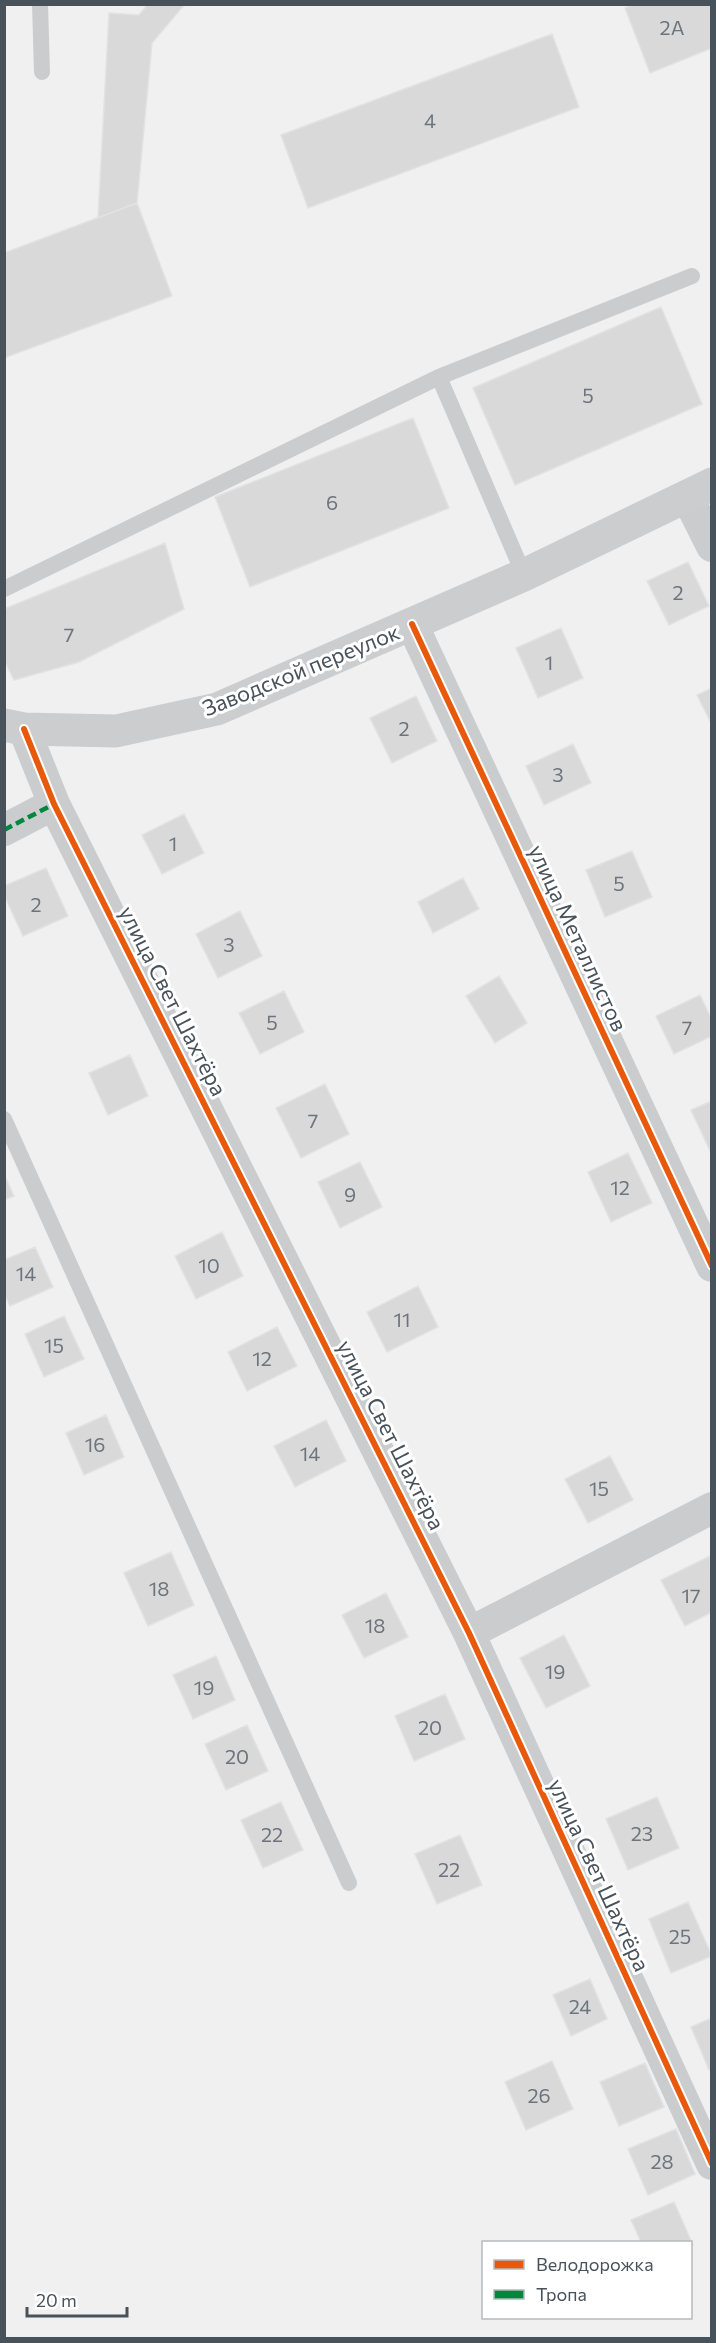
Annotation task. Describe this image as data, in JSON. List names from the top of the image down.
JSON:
{
  "streets": {
    "main road": ["Заводской переулок"],
    "street": ["улица Металлистов", "улица Свет Шахтёра"]
  },
  "crossings": [
    ["Заводской переулок", "улица Металлистов"],
    ["Заводской переулок", "улица Свет Шахтёра"]
  ],
  "house_numbers": [
    "2А",
    "4",
    "5",
    "6",
    "2",
    "7",
    "1",
    "2",
    "3",
    "1",
    "5",
    "2",
    "3",
    "5",
    "7",
    "7",
    "12",
    "9",
    "10",
    "14",
    "11",
    "15",
    "12",
    "16",
    "14",
    "15",
    "18",
    "17",
    "18",
    "19",
    "19",
    "20",
    "20",
    "23",
    "22",
    "22",
    "25",
    "24",
    "26",
    "28"
  ],
  "legend": ["Велодорожка", "Тропа"],
  "scale_bar": "20 m"
}
